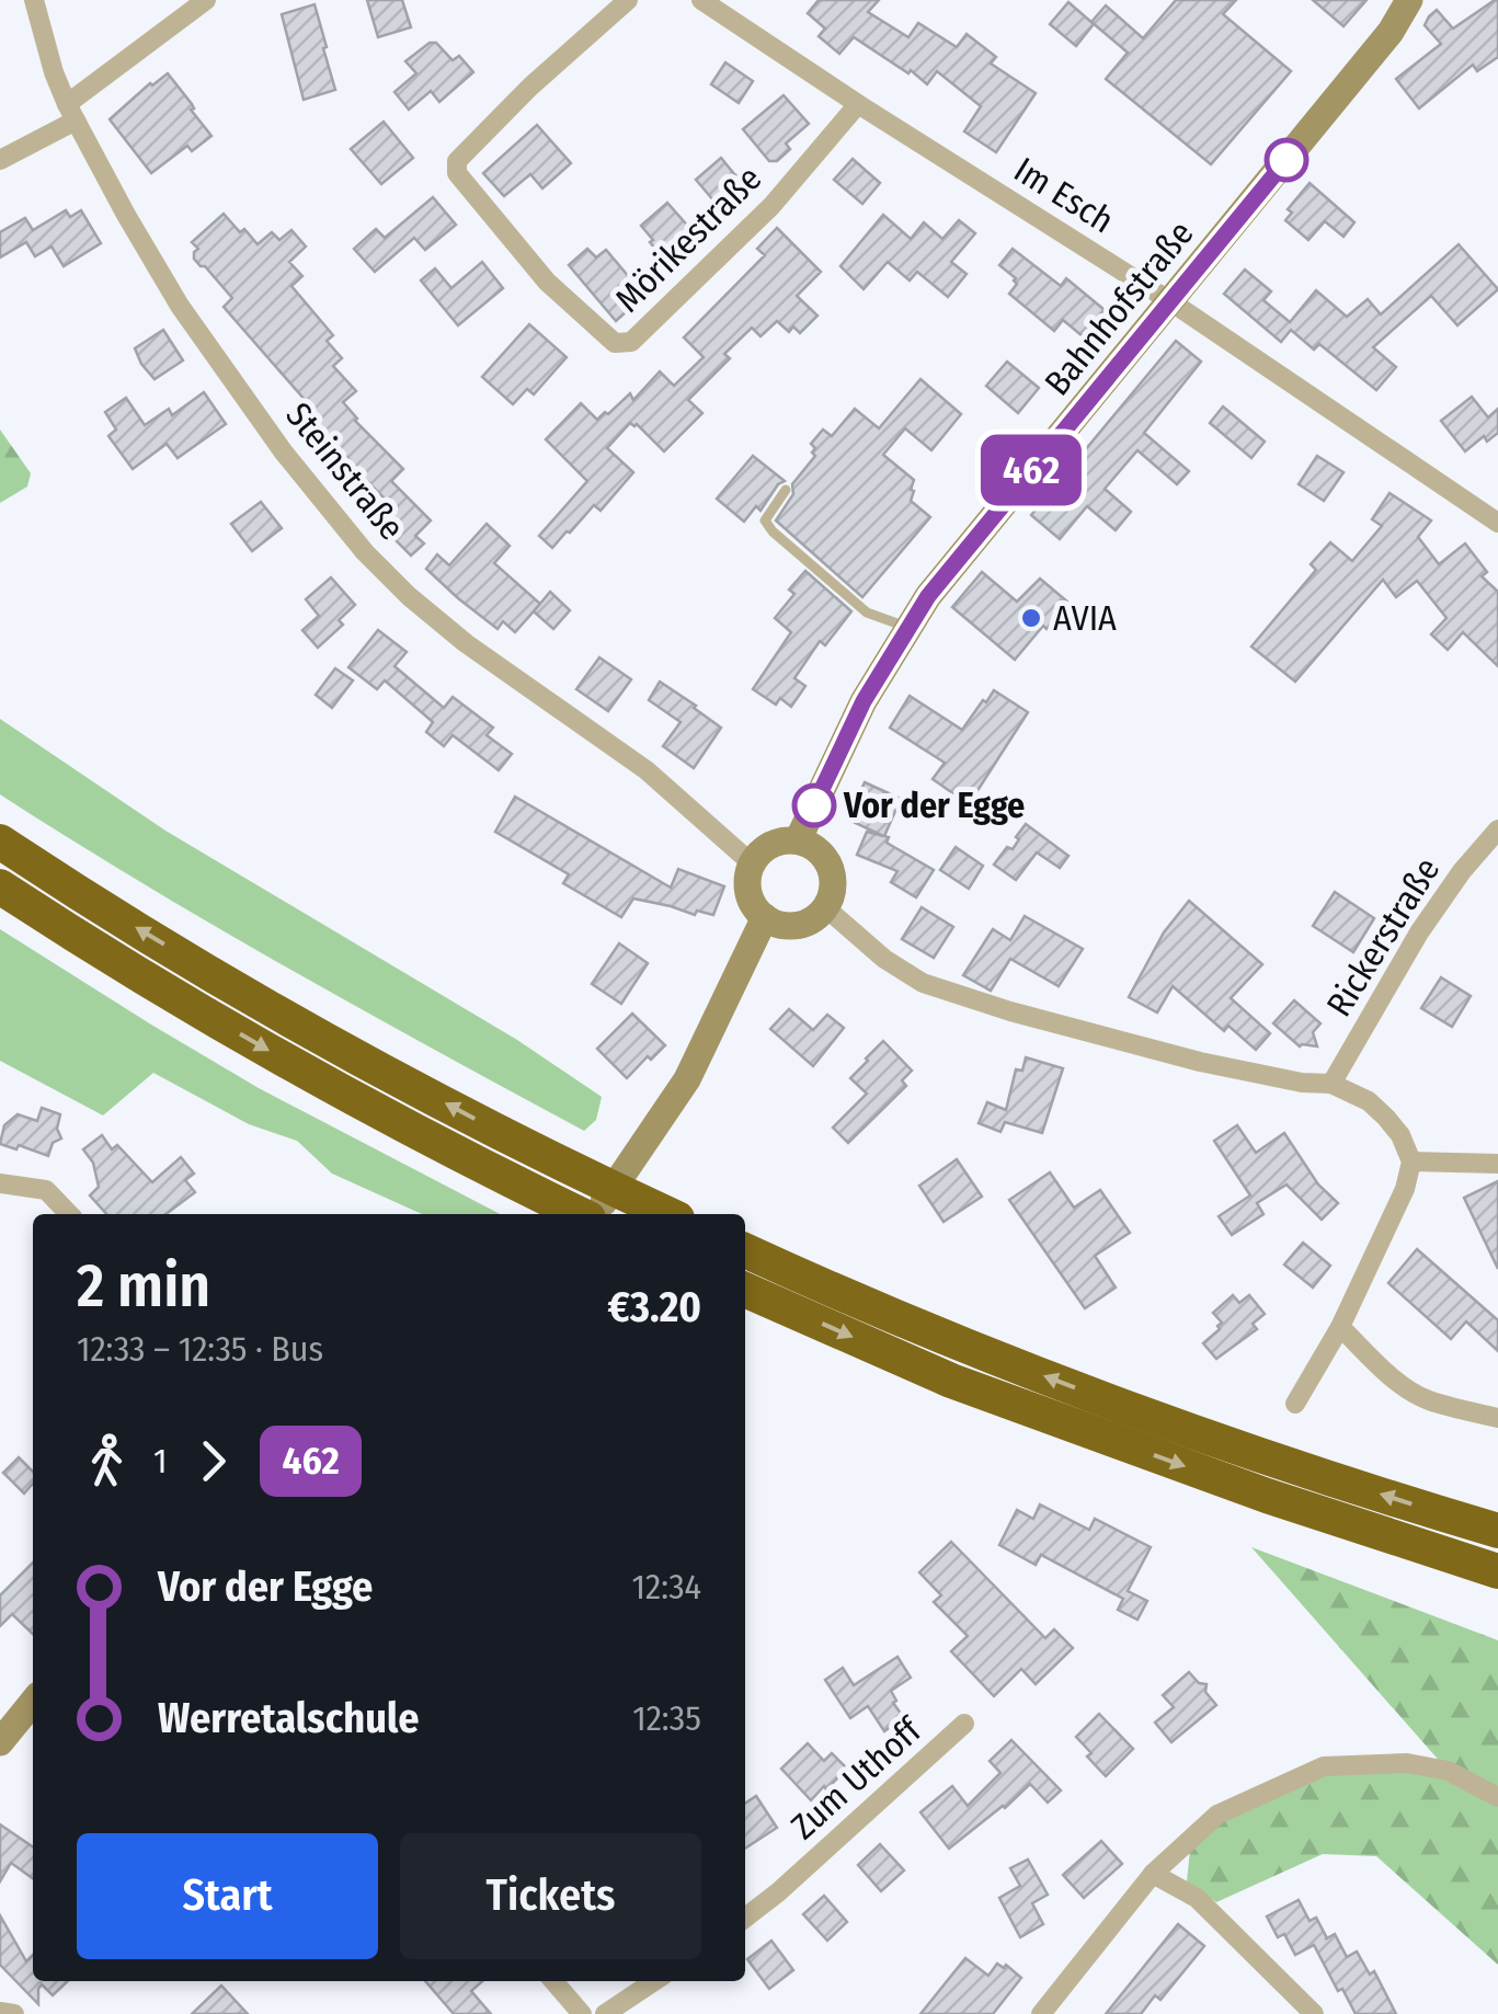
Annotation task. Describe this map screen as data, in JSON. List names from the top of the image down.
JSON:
{
  "streets": {
    "street": [
      "Im Esch",
      "Mörikestraße",
      "Bahnhofstraße",
      "Steinstraße",
      "Rickerstraße",
      "Zum Uthoff"
    ]
  },
  "crossings": [
    ["Im Esch", "Mörikestraße"],
    ["Im Esch", "Bahnhofstraße"],
    ["Bahnhofstraße", "Steinstraße"]
  ],
  "places": ["AVIA", "Vor der Egge"],
  "lines": ["bus line 462"],
  "page": {
    "on_map": "462",
    "heading": ["2 min", "12:33 – 12:35 · Bus", "€3.20"],
    "legs": ["1", "462"],
    "list": [
      {
        "name": "Vor der Egge",
        "value": "12:34"
      },
      {
        "name": "Werretalschule",
        "value": "12:35"
      }
    ],
    "buttons": ["Start", "Tickets"]
  }
}
